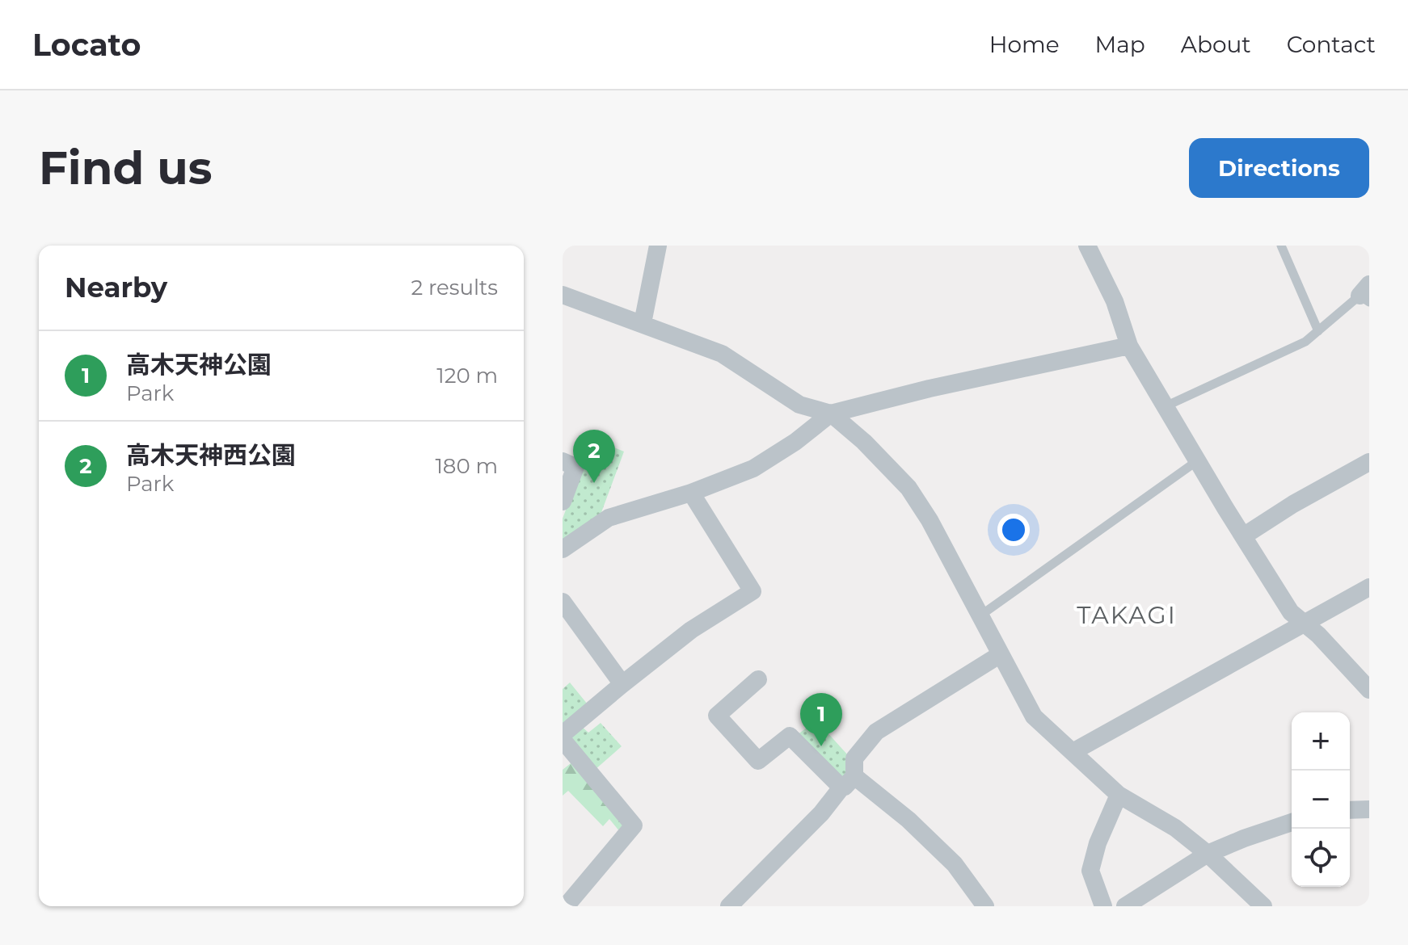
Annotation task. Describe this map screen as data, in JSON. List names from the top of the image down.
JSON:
{
  "districts": ["TAKAGI"],
  "page": {
    "header": "Locato",
    "nav": [
      "Home",
      "Map",
      "About",
      "Contact"
    ],
    "buttons": "Directions",
    "title": "Find us",
    "heading": ["Nearby", "2 results"],
    "list": [
      {
        "mark": "1",
        "name": "高木天神公園",
        "note": "Park",
        "value": "120 m"
      },
      {
        "mark": "2",
        "name": "高木天神西公園",
        "note": "Park",
        "value": "180 m"
      }
    ],
    "pins": ["2", "1"],
    "map_buttons": ["+", "−"]
  }
}
